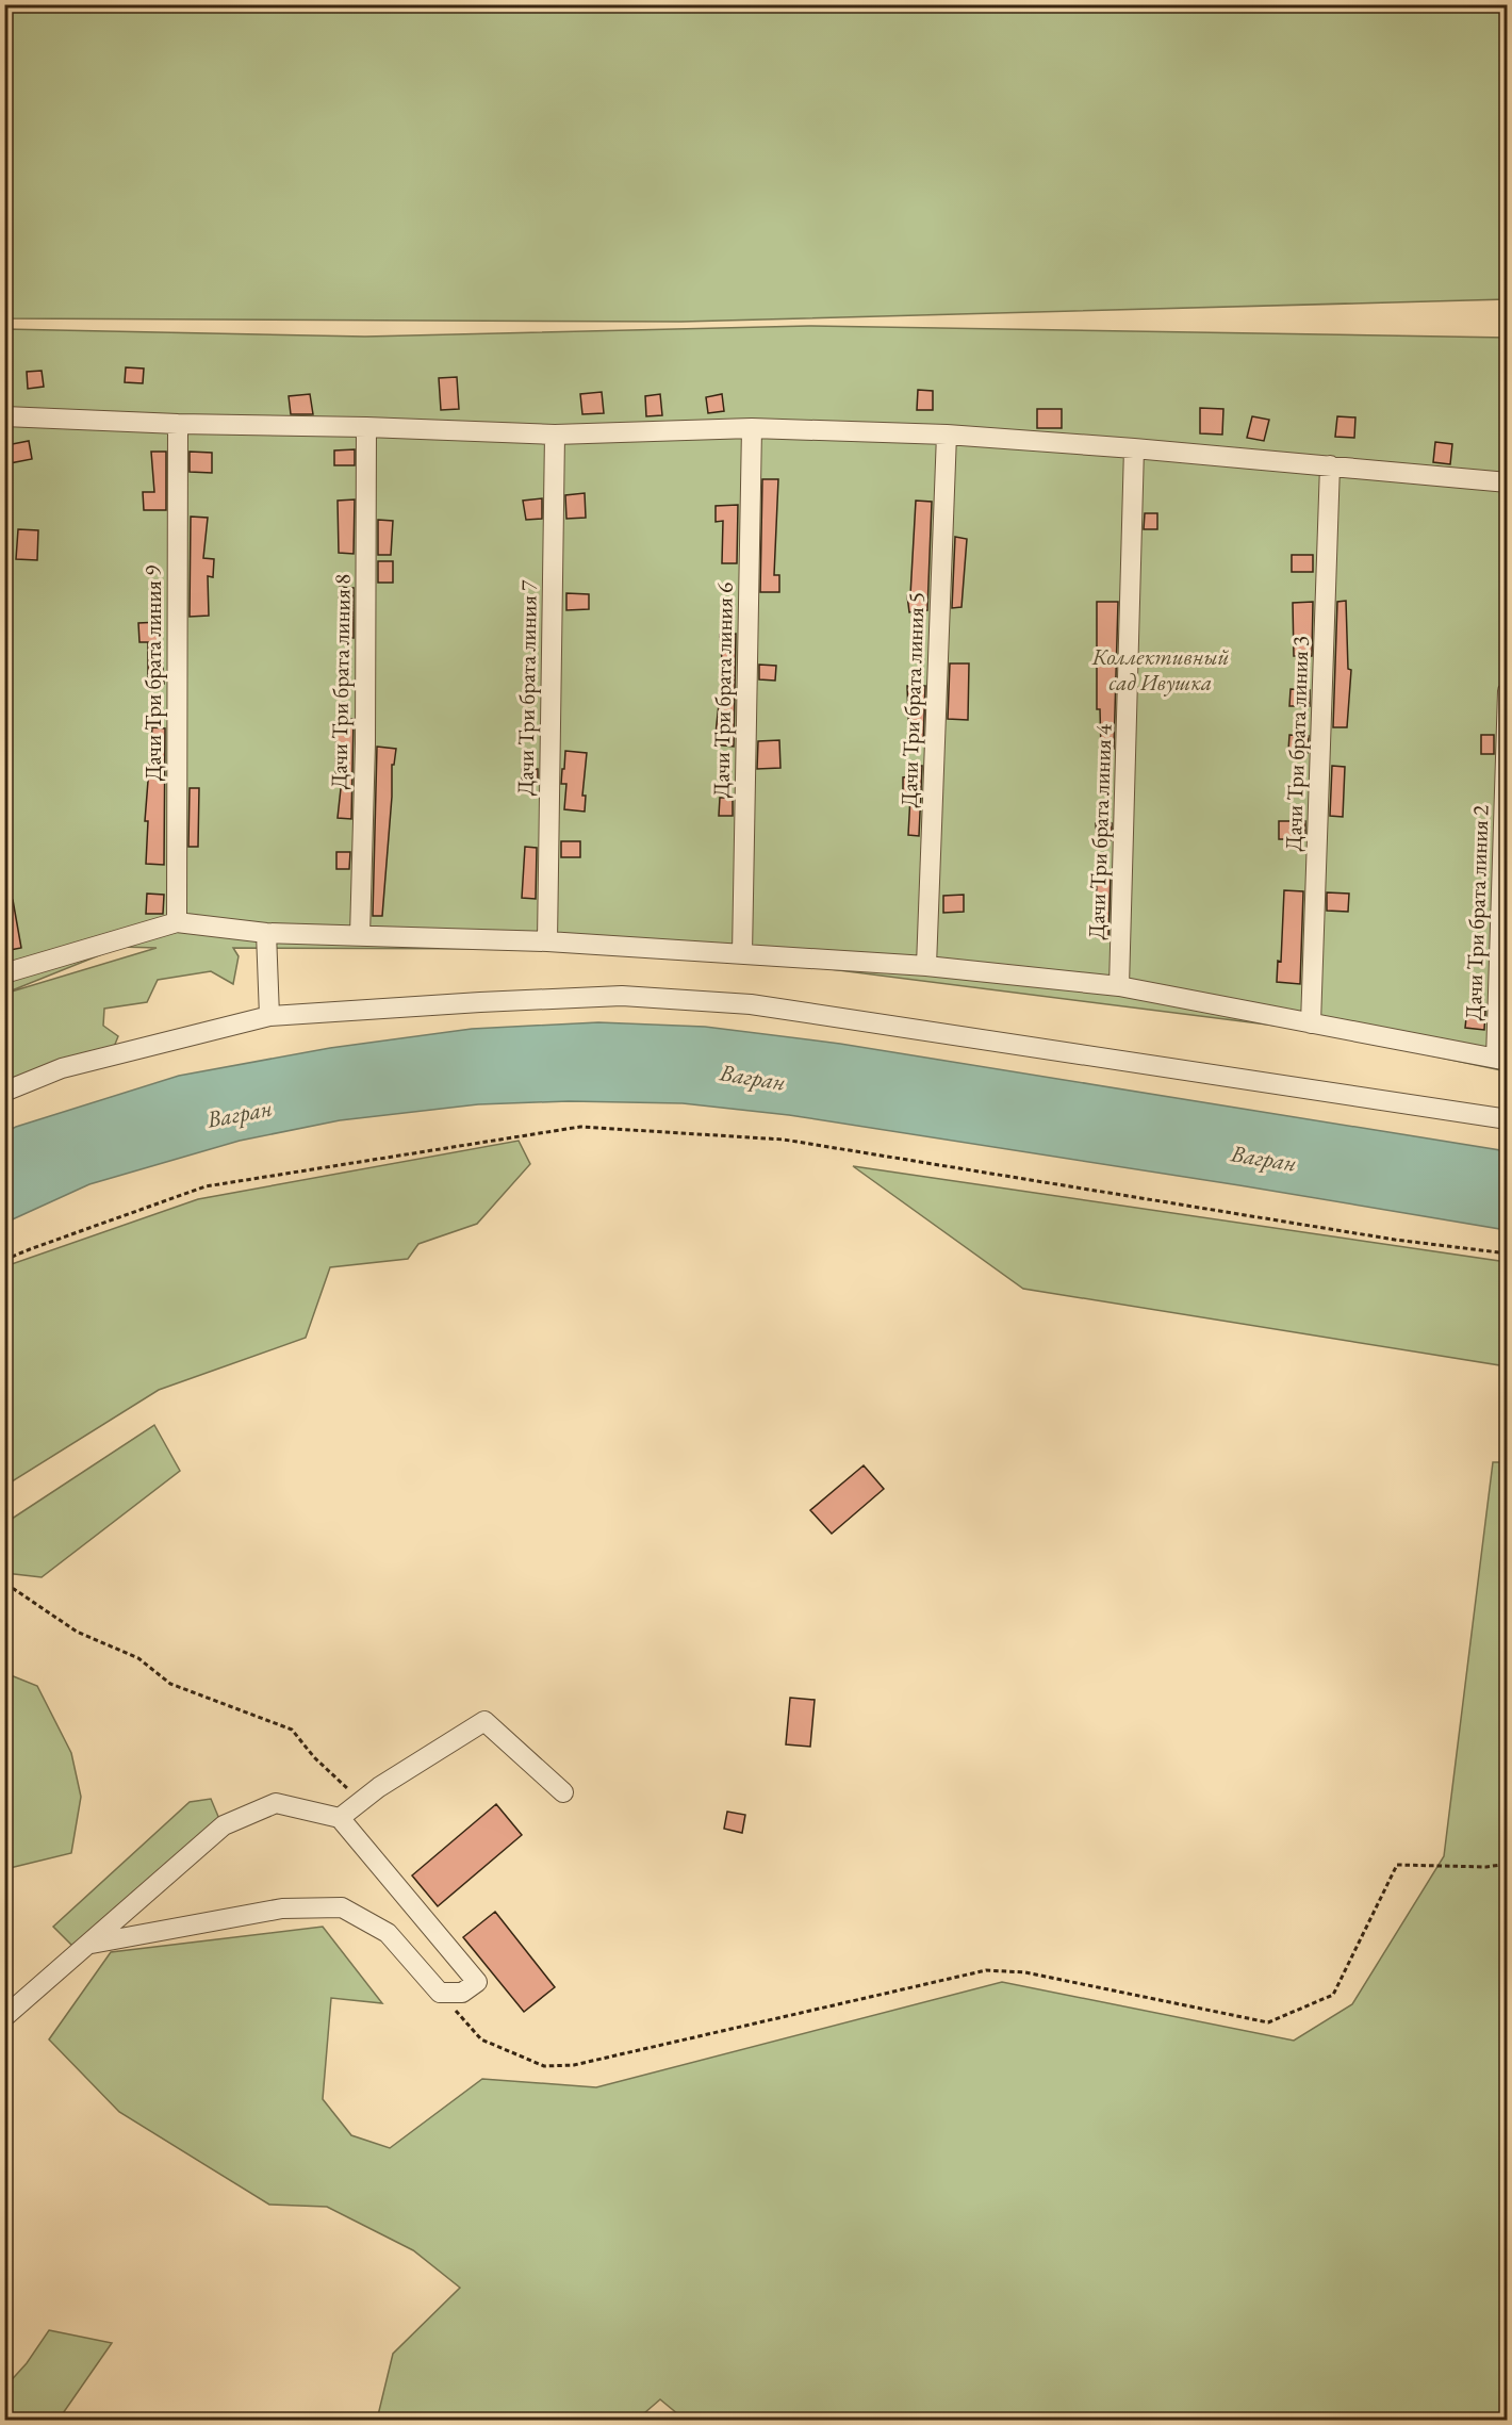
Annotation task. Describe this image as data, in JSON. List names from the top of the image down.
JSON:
{
  "streets": {
    "street": [
      "Дачи Три брата линия 9",
      "Дачи Три брата линия 8",
      "Дачи Три брата линия 7",
      "Дачи Три брата линия 6",
      "Дачи Три брата линия 5",
      "Дачи Три брата линия 3",
      "Дачи Три брата линия 4",
      "Дачи Три брата линия 2"
    ]
  },
  "water": ["Вагран"],
  "parks": ["Коллективный сад Ивушка"]
}
